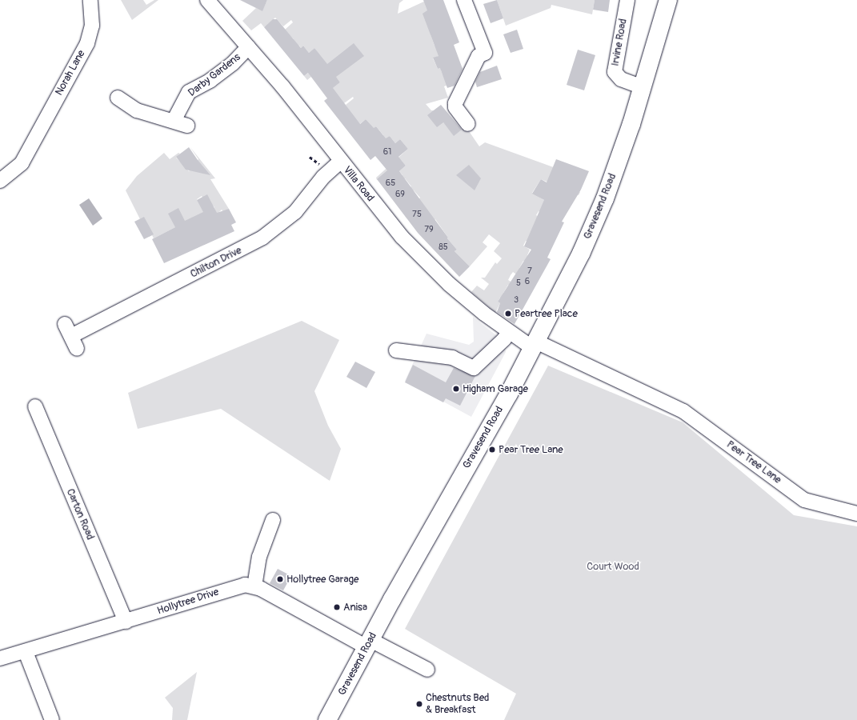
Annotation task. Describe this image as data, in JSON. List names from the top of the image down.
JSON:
{
  "streets": {
    "main road": ["Gravesend Road"],
    "street": [
      "Irvine Road",
      "Norah Lane",
      "Darby Gardens",
      "Villa Road",
      "Chilton Drive",
      "Pear Tree Lane",
      "Carton Road",
      "Hollytree Drive"
    ]
  },
  "crossings": [
    ["Irvine Road", "Gravesend Road"],
    ["Darby Gardens", "Villa Road"],
    ["Villa Road", "Gravesend Road"],
    ["Villa Road", "Chilton Drive"],
    ["Villa Road", "Pear Tree Lane"],
    ["Gravesend Road", "Pear Tree Lane"],
    ["Carton Road", "Hollytree Drive"]
  ],
  "parks": ["Court Wood"],
  "places": [
    "Peartree Place",
    "Higham Garage",
    "Pear Tree Lane",
    "Hollytree Garage",
    "Anisa",
    "Chestnuts Bed & Breakfast"
  ],
  "house_numbers": [
    "61",
    "65",
    "69",
    "75",
    "79",
    "85",
    "7",
    "6",
    "5",
    "3"
  ]
}
